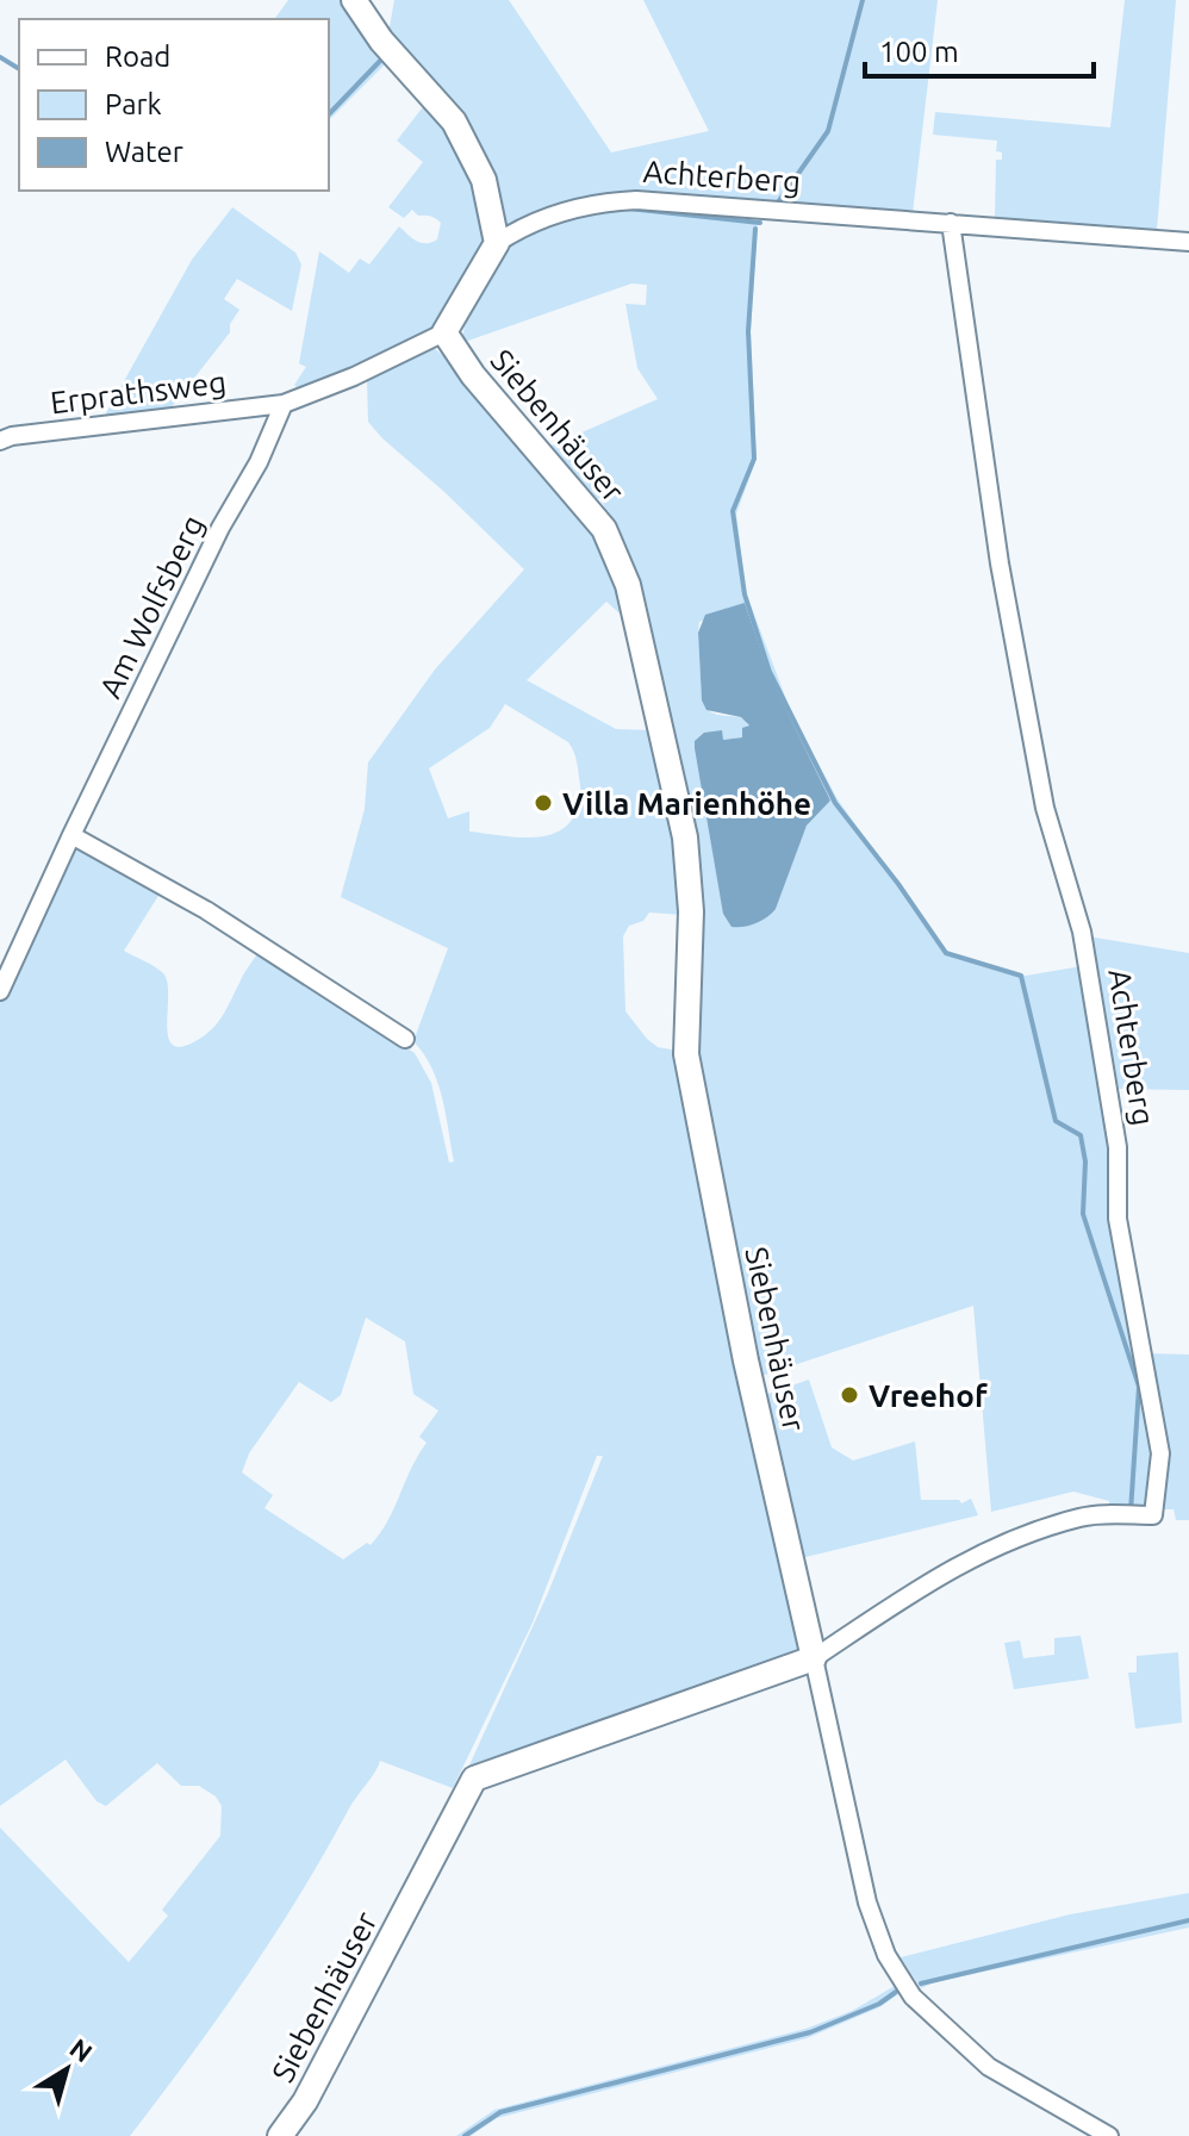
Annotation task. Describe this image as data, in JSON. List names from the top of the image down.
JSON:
{
  "streets": {
    "street": [
      "Achterberg",
      "Erprathsweg",
      "Siebenhäuser",
      "Am Wolfsberg"
    ]
  },
  "crossings": [
    ["Achterberg", "Siebenhäuser"],
    ["Erprathsweg", "Siebenhäuser"],
    ["Erprathsweg", "Am Wolfsberg"]
  ],
  "places": ["Villa Marienhöhe", "Vreehof"],
  "legend": ["Road", "Park", "Water"],
  "scale_bar": "100 m",
  "north": "top right"
}
